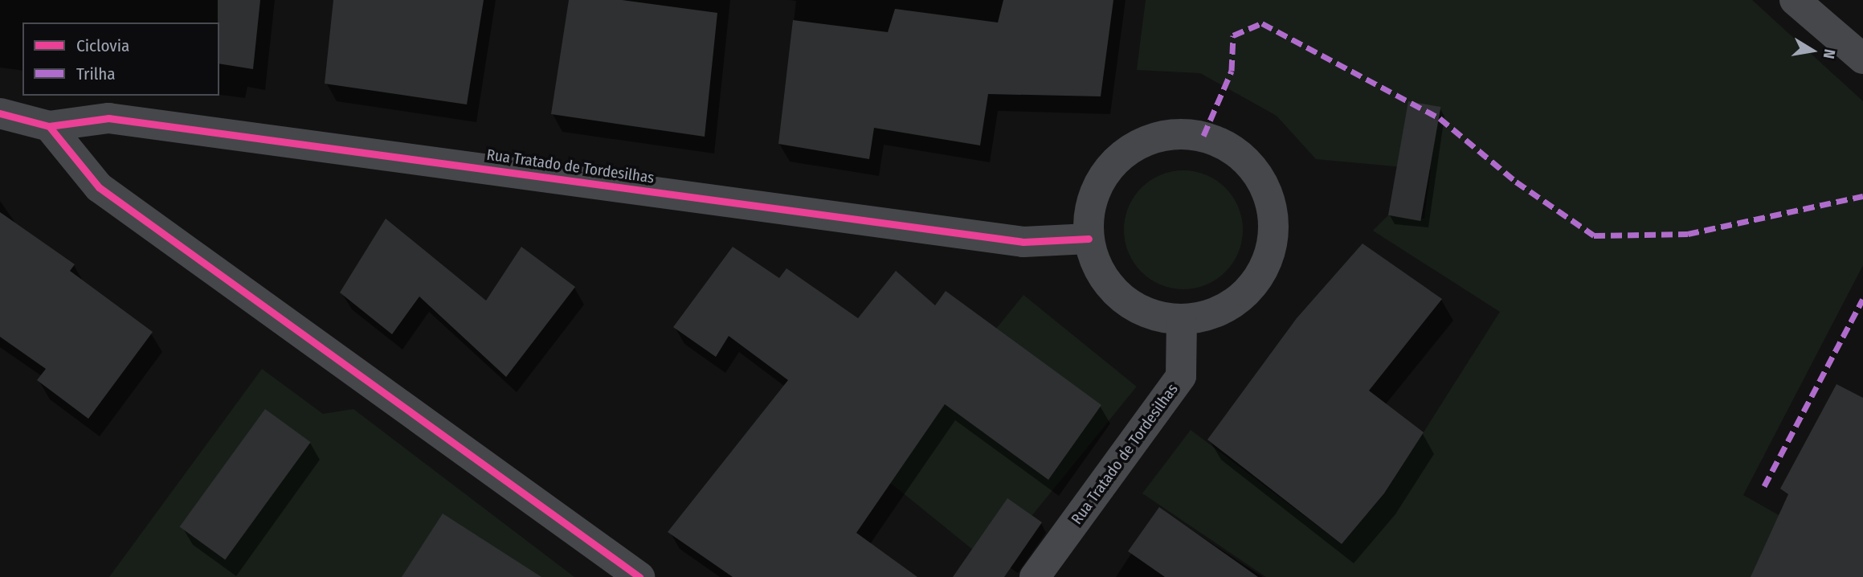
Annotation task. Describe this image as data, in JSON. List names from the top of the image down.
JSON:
{
  "streets": {
    "street": ["Rua Tratado de Tordesilhas"]
  },
  "legend": ["Ciclovia", "Trilha"],
  "north": "right"
}
